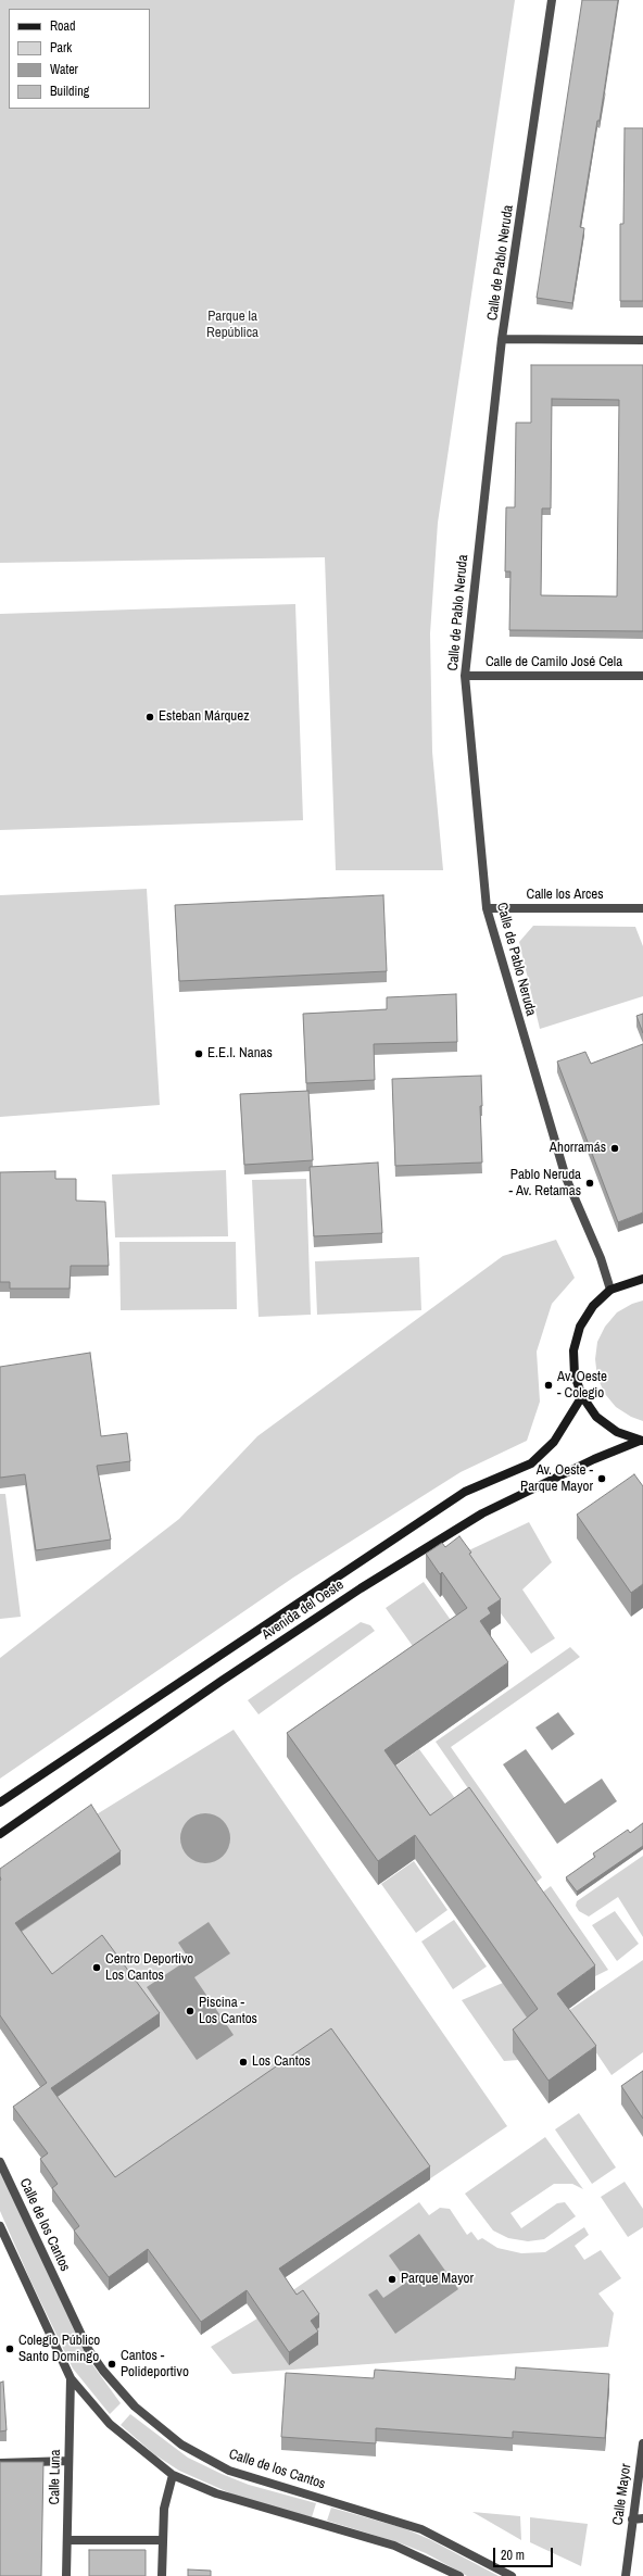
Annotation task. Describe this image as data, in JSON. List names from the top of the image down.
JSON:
{
  "streets": {
    "street": [
      "Calle de Pablo Neruda",
      "Calle de Camilo José Cela",
      "Calle los Arces",
      "Avenida del Oeste",
      "Calle de los Cantos",
      "Calle Luna",
      "Calle Mayor"
    ]
  },
  "crossings": [
    ["Calle de Pablo Neruda", "Calle de Camilo José Cela"],
    ["Calle de Pablo Neruda", "Calle los Arces"]
  ],
  "parks": ["Parque la República"],
  "places": [
    "Esteban Márquez",
    "E.E.I. Nanas",
    "Ahorramás",
    "Pablo Neruda - Av. Retamas",
    "Av. Oeste - Colegio",
    "Av. Oeste - Parque Mayor",
    "Centro Deportivo Los Cantos",
    "Piscina - Los Cantos",
    "Los Cantos",
    "Parque Mayor",
    "Colegio Público Santo Domingo",
    "Cantos - Polideportivo"
  ],
  "legend": [
    "Road",
    "Park",
    "Water",
    "Building"
  ],
  "scale_bar": "20 m"
}
